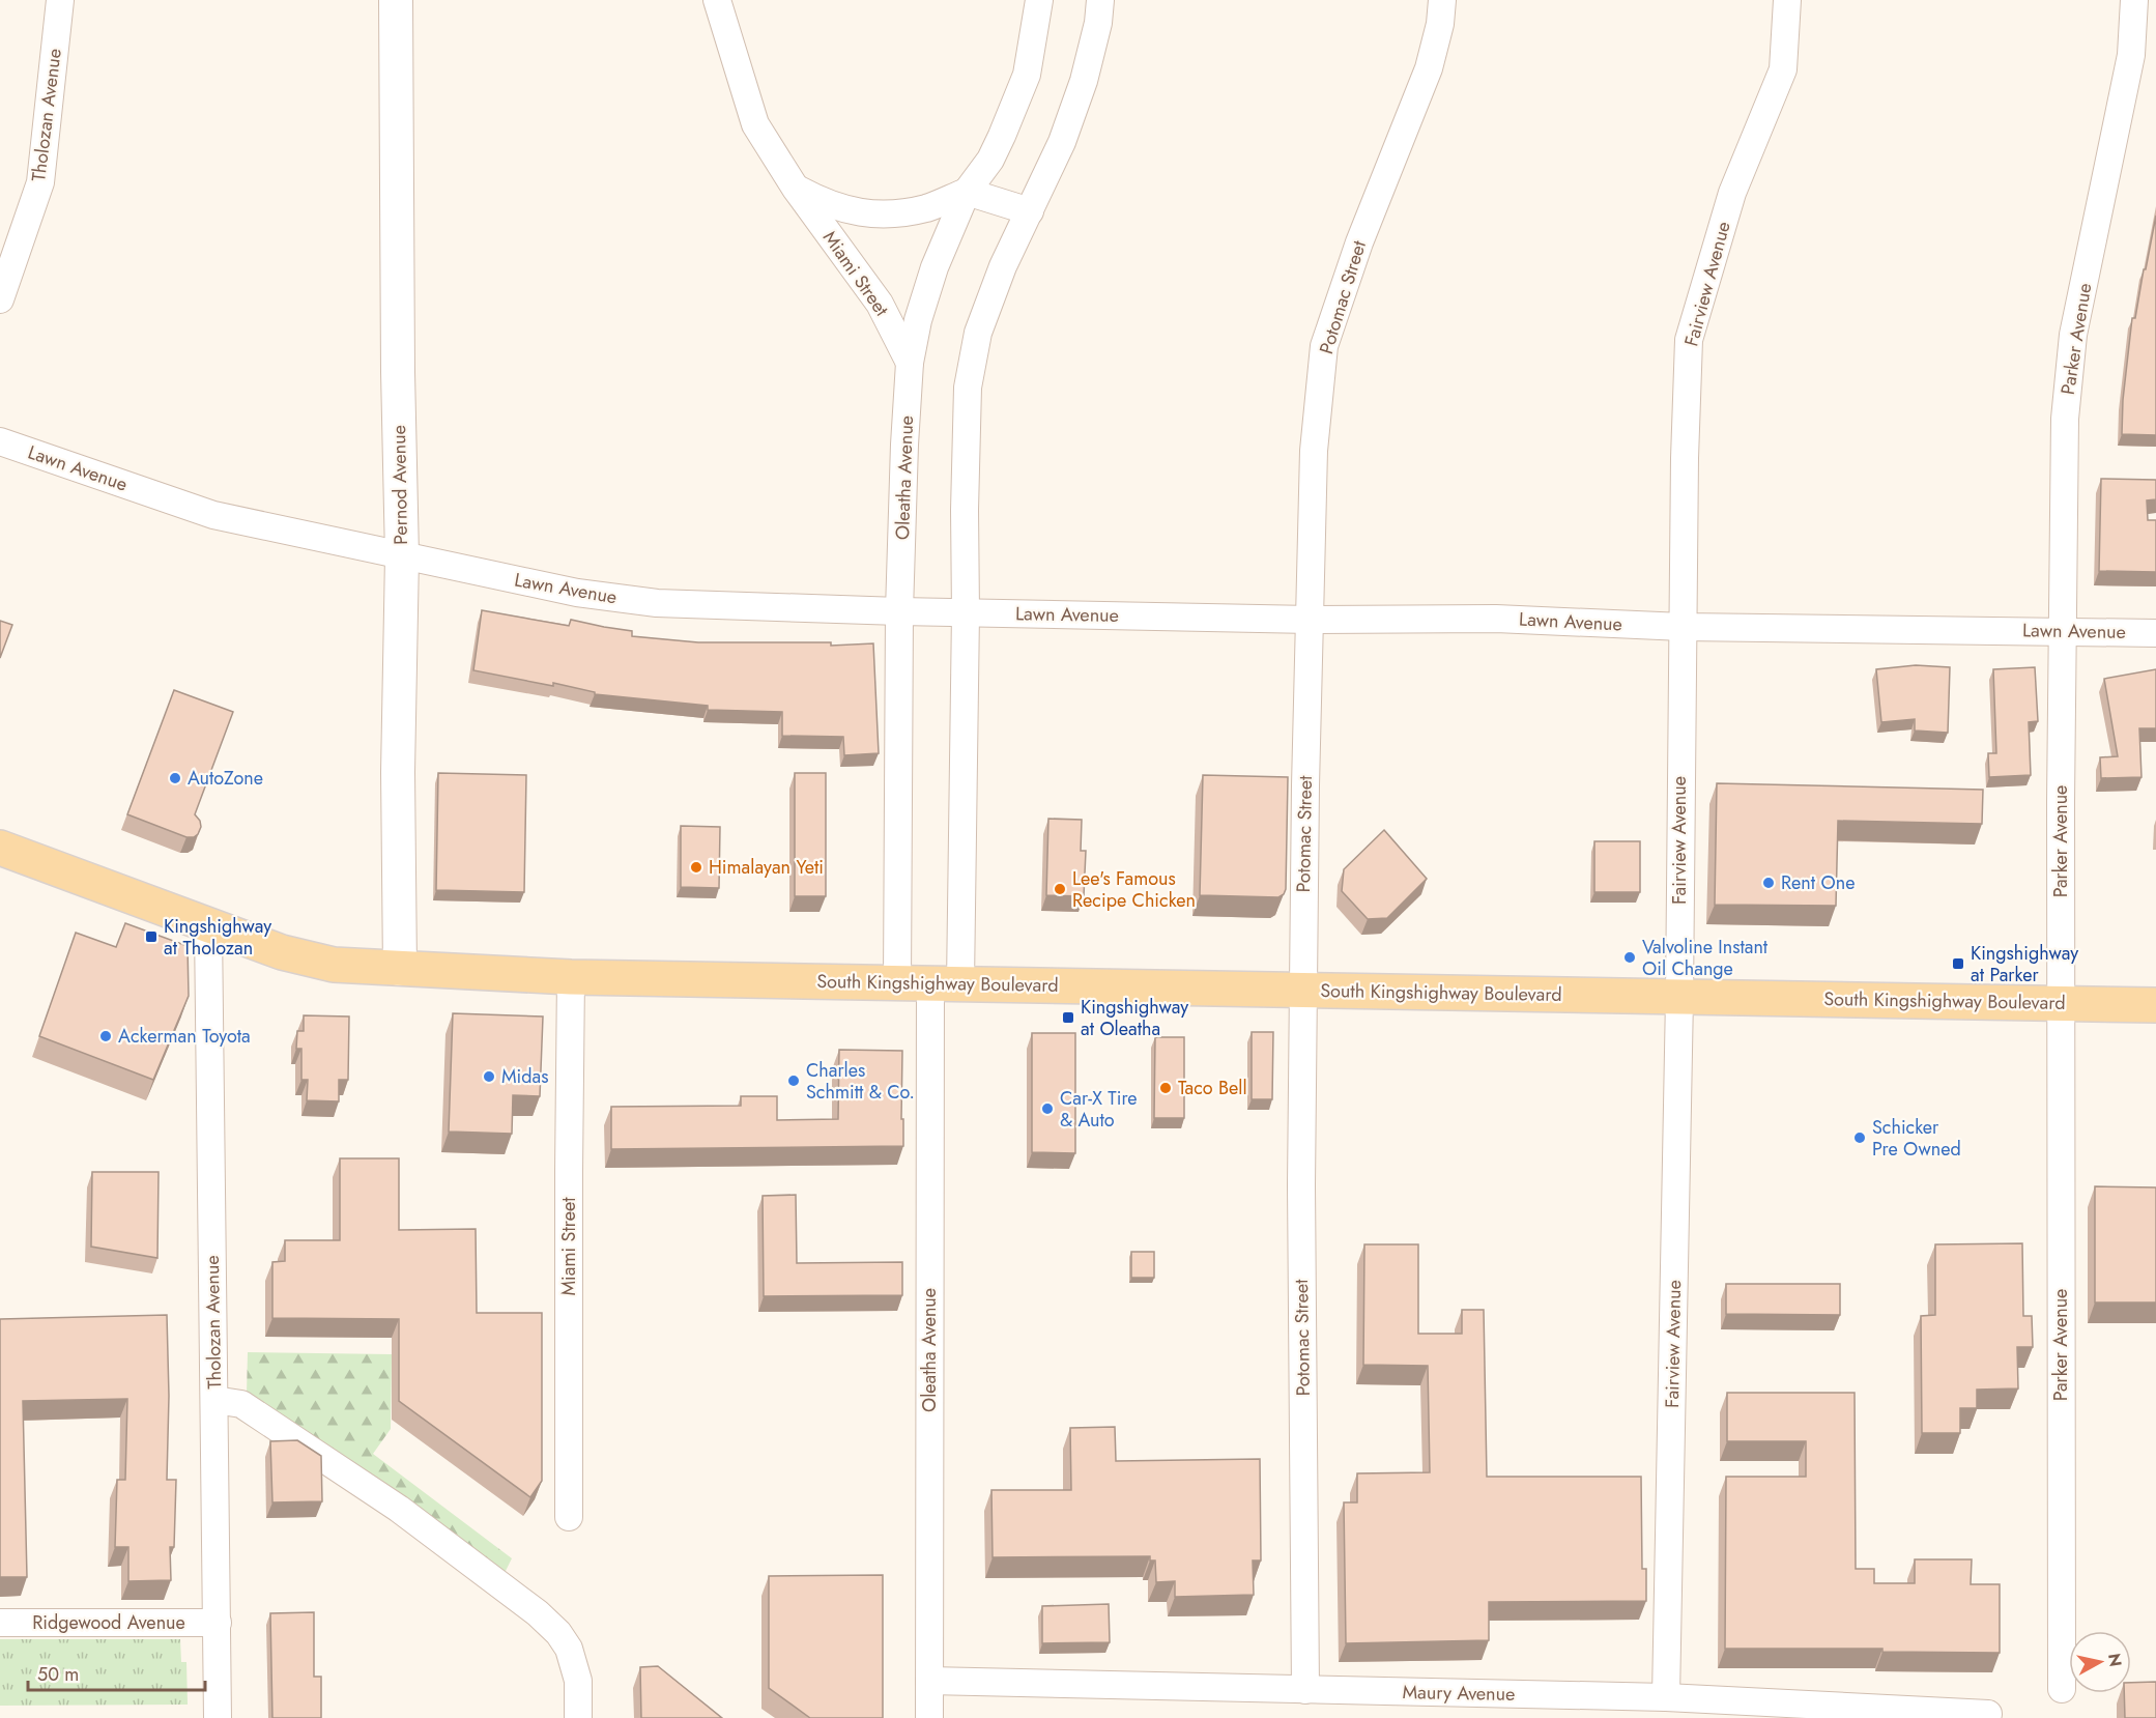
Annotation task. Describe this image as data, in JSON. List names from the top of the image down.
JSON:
{
  "streets": {
    "main road": ["South Kingshighway Boulevard"],
    "street": [
      "Tholozan Avenue",
      "Miami Street",
      "Fairview Avenue",
      "Potomac Street",
      "Parker Avenue",
      "Lawn Avenue",
      "Oleatha Avenue",
      "Pernod Avenue",
      "Ridgewood Avenue",
      "Maury Avenue"
    ]
  },
  "crossings": [
    ["Tholozan Avenue", "South Kingshighway Boulevard"],
    ["Tholozan Avenue", "Ridgewood Avenue"],
    ["Miami Street", "Oleatha Avenue"],
    ["Miami Street", "South Kingshighway Boulevard"],
    ["Fairview Avenue", "Lawn Avenue"],
    ["Fairview Avenue", "South Kingshighway Boulevard"],
    ["Fairview Avenue", "Maury Avenue"],
    ["Potomac Street", "Lawn Avenue"],
    ["Potomac Street", "South Kingshighway Boulevard"],
    ["Potomac Street", "Maury Avenue"],
    ["Parker Avenue", "Lawn Avenue"],
    ["Parker Avenue", "South Kingshighway Boulevard"],
    ["Lawn Avenue", "Oleatha Avenue"],
    ["Lawn Avenue", "Pernod Avenue"],
    ["Oleatha Avenue", "South Kingshighway Boulevard"],
    ["Oleatha Avenue", "Maury Avenue"],
    ["Pernod Avenue", "South Kingshighway Boulevard"]
  ],
  "places": {
    "other": [
      "AutoZone",
      "Himalayan Yeti",
      "Rent One",
      "Lee's Famous Recipe Chicken",
      "Valvoline Instant Oil Change",
      "Ackerman Toyota",
      "Midas",
      "Charles Schmitt & Co.",
      "Taco Bell",
      "Car-X Tire & Auto",
      "Schicker Pre Owned"
    ],
    "transit": ["Kingshighway at Tholozan", "Kingshighway at Parker", "Kingshighway at Oleatha"]
  },
  "scale_bar": "50 m",
  "north": "right"
}
